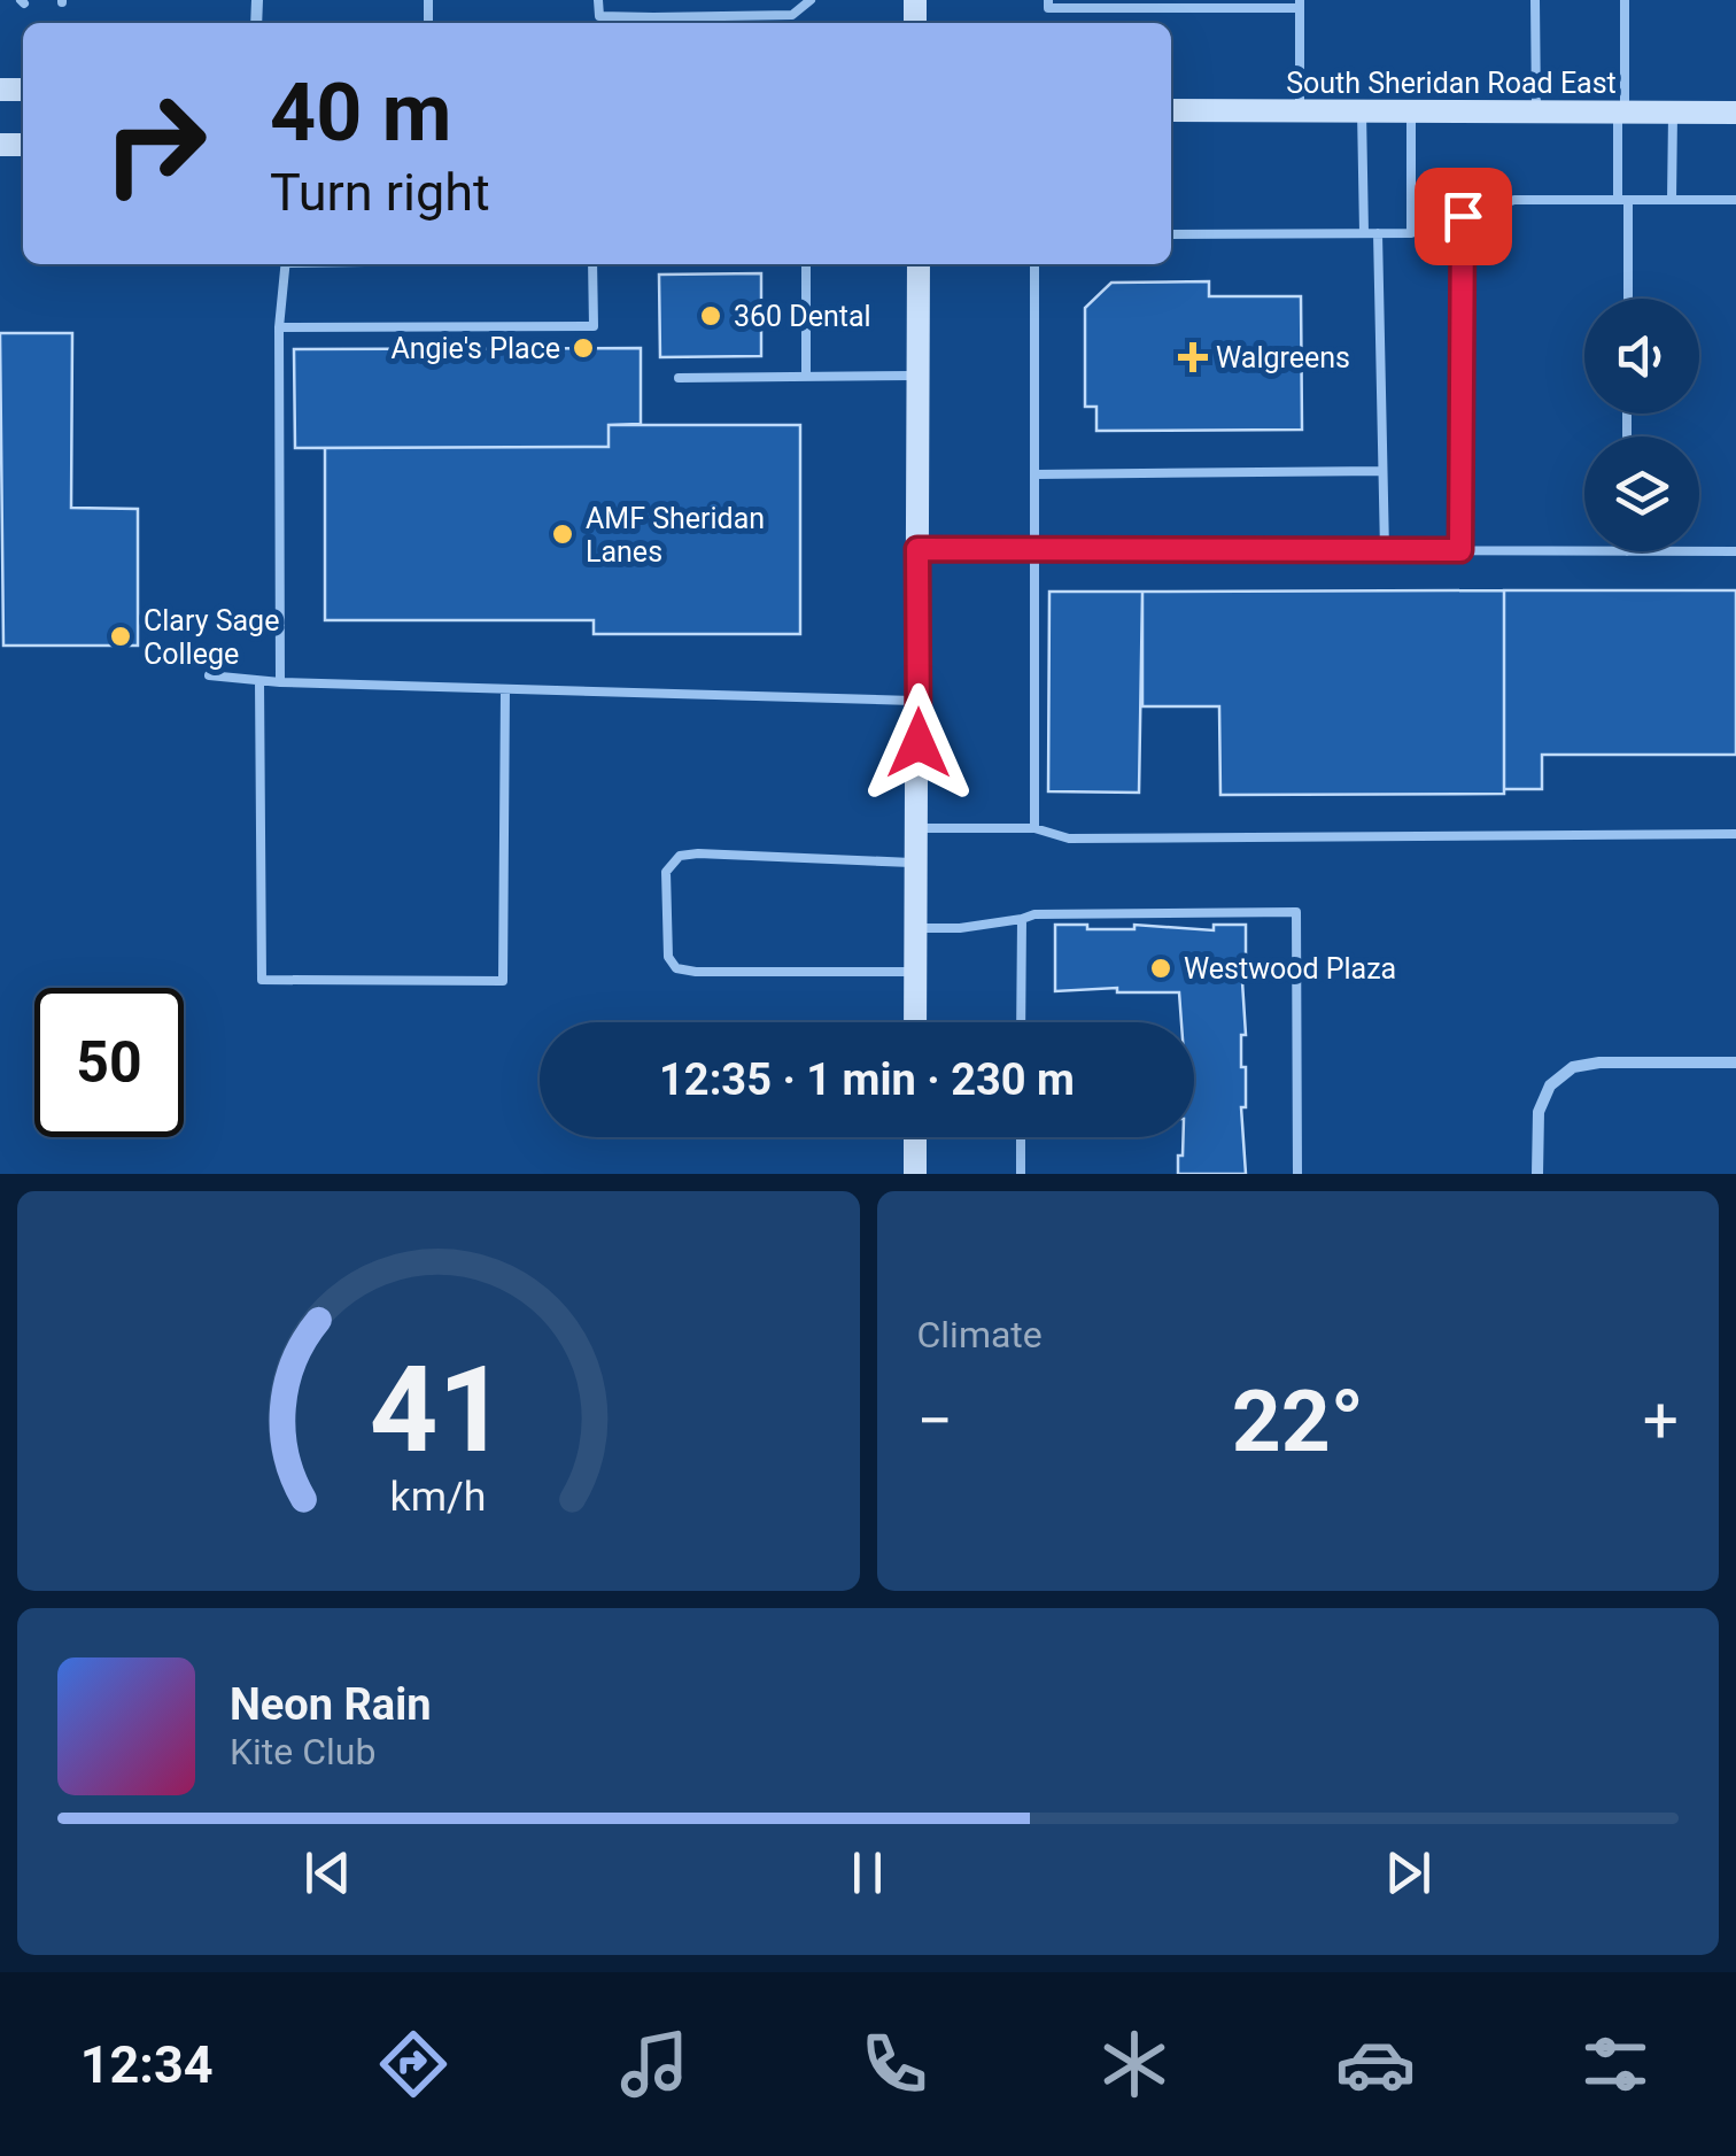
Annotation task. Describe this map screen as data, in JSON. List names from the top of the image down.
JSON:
{
  "streets": {
    "main road": ["South Sheridan Road East"]
  },
  "places": {
    "other": [
      "360 Dental",
      "Angie's Place",
      "AMF Sheridan Lanes",
      "Clary Sage College",
      "Westwood Plaza"
    ],
    "health": ["Walgreens"]
  },
  "page": {
    "turn": ["40 m", "Turn right"],
    "limit": "50",
    "trip": "12:35 · 1 min · 230 m",
    "tile": "Climate",
    "heat": ["−", "22°", "+"],
    "song": ["Neon Rain", "Kite Club"],
    "tabs": "12:34",
    "gauge": ["41", "km/h"]
  }
}
